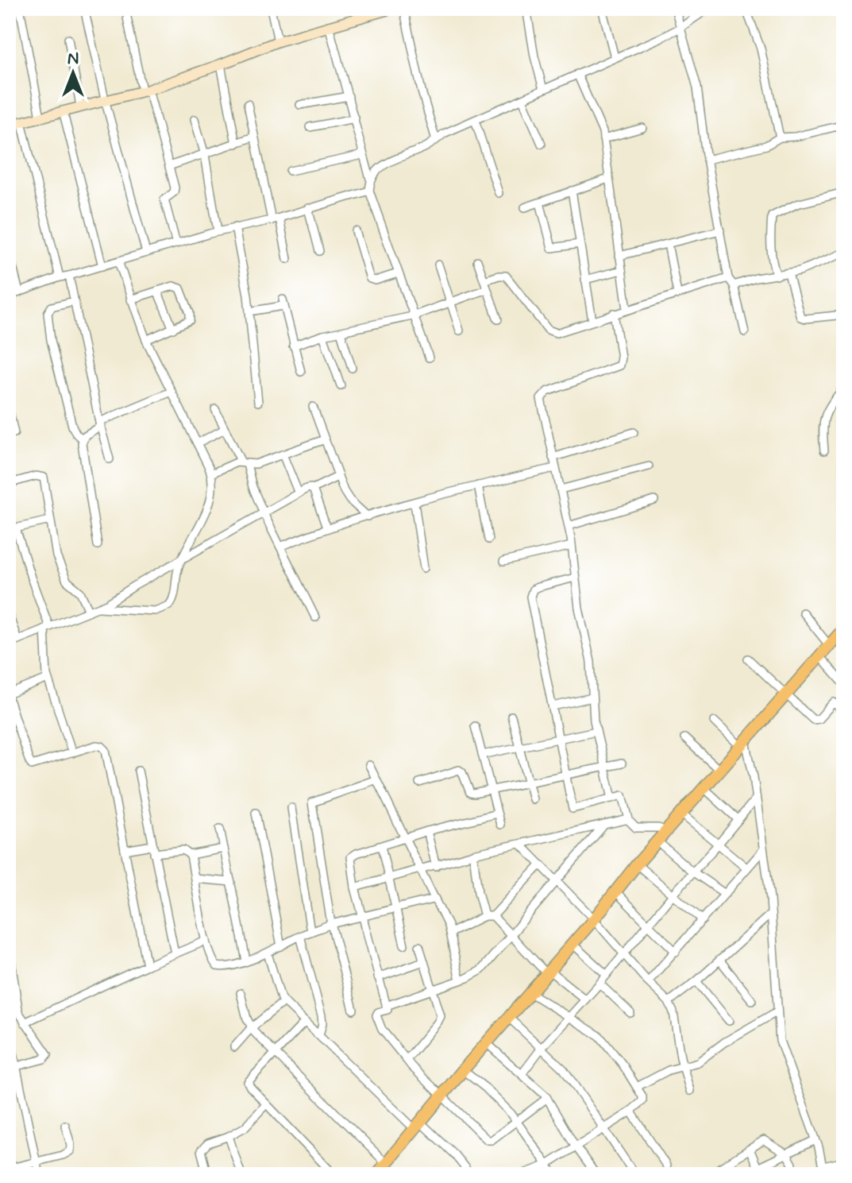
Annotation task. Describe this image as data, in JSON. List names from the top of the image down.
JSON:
{
  "north": "top"
}
